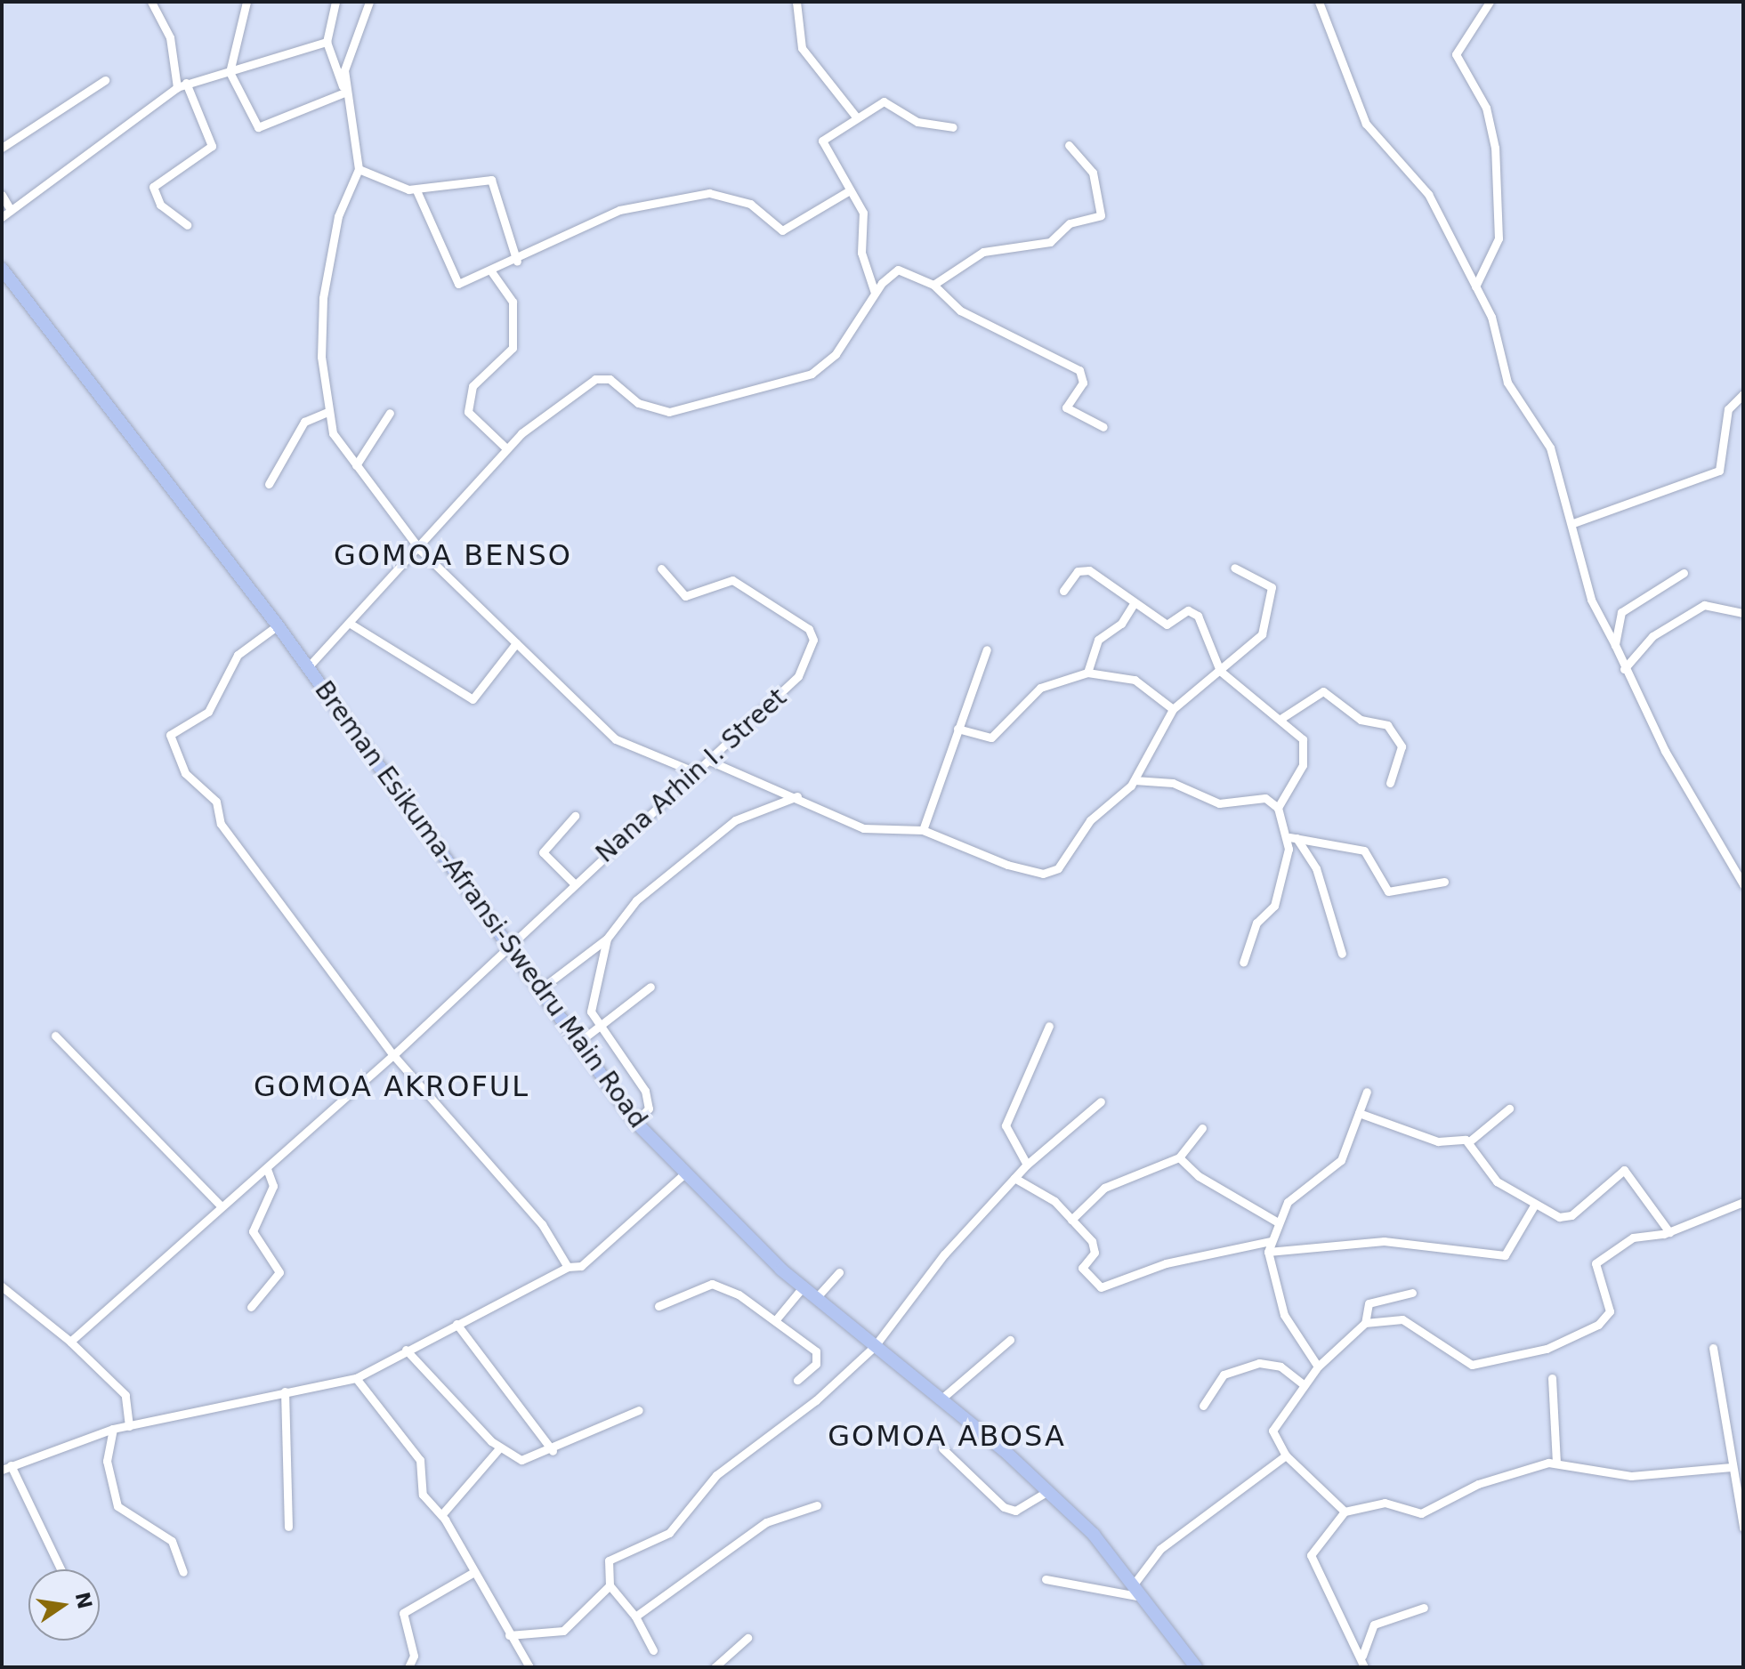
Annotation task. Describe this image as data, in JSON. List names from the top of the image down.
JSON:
{
  "streets": {
    "main road": ["Breman Esikuma-Afransi-Swedru Main Road"],
    "street": ["Nana Arhin I. Street"]
  },
  "crossings": [
    ["Nana Arhin I. Street", "Breman Esikuma-Afransi-Swedru Main Road"]
  ],
  "districts": ["GOMOA BENSO", "GOMOA AKROFUL", "GOMOA ABOSA"],
  "north": "right"
}
